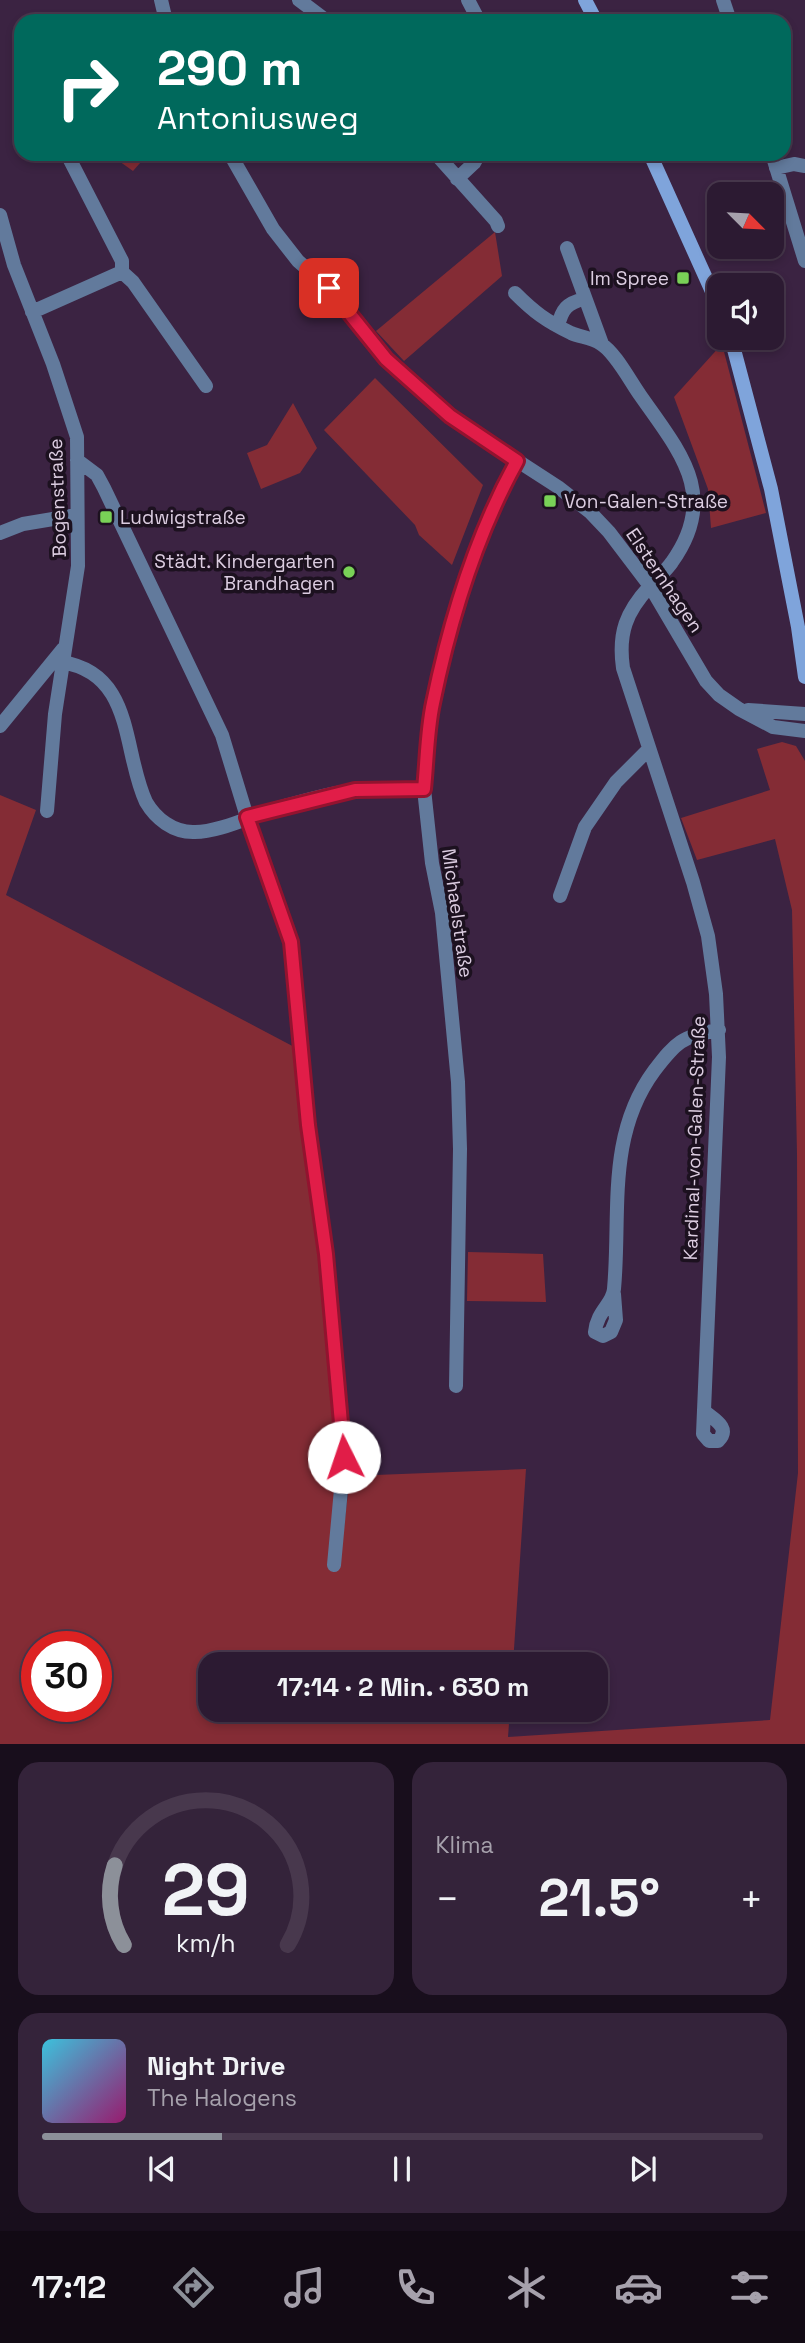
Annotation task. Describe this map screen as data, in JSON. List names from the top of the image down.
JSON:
{
  "streets": {
    "street": [
      "Bogenstraße",
      "Elsternhagen",
      "Michaelstraße",
      "Kardinal-von-Galen-Straße"
    ]
  },
  "crossings": [
    ["Elsternhagen", "Michaelstraße"],
    ["Elsternhagen", "Kardinal-von-Galen-Straße"]
  ],
  "places": {
    "transit": ["Im Spree", "Von-Galen-Straße", "Ludwigstraße"],
    "other": ["Städt. Kindergarten Brandhagen"]
  },
  "north": "bottom right",
  "page": {
    "turn": ["290 m", "Antoniusweg"],
    "limit": "30",
    "trip": "17:14 · 2 Min. · 630 m",
    "tile": "Klima",
    "heat": ["−", "21.5°", "+"],
    "song": ["Night Drive", "The Halogens"],
    "tabs": "17:12",
    "gauge": ["29", "km/h"]
  }
}
